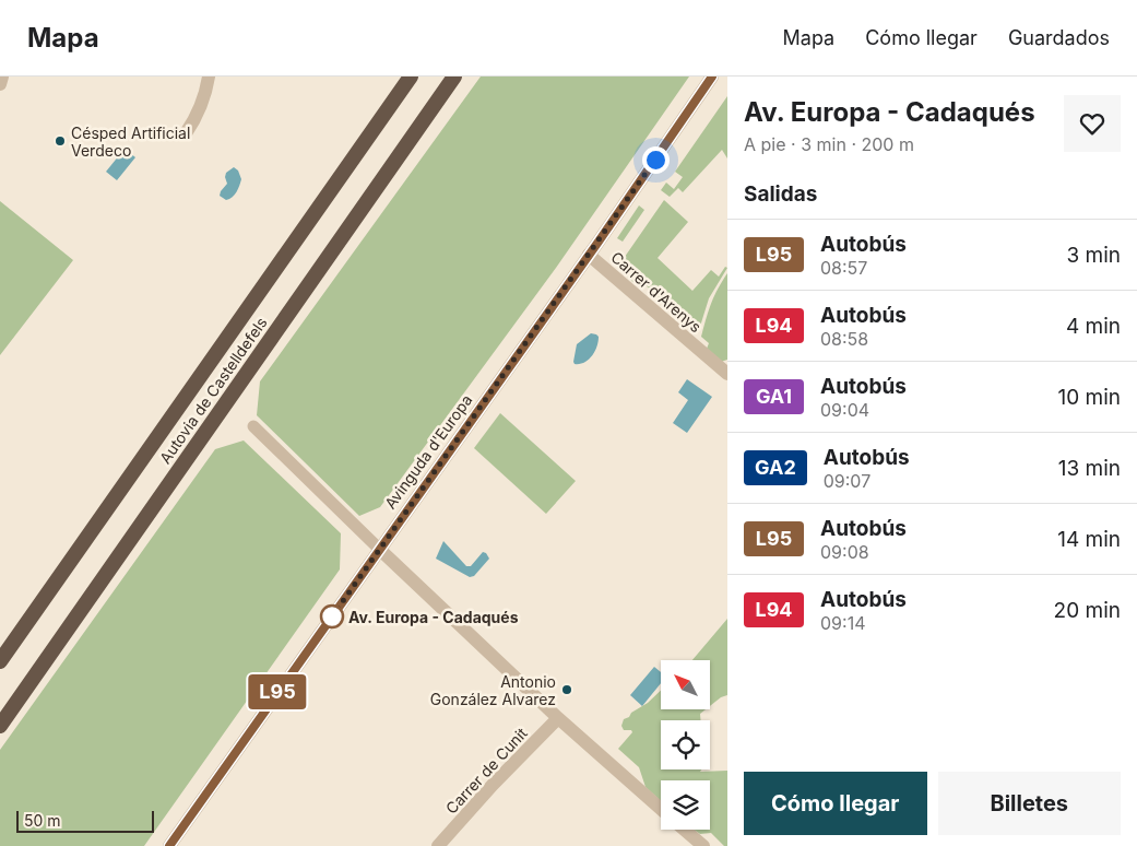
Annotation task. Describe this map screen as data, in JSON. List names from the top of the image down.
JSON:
{
  "streets": {
    "highway": ["Autovia de Castelldefels"],
    "street": ["Carrer d'Arenys", "Avinguda d'Europa", "Carrer de Cunit"]
  },
  "crossings": [
    ["Carrer d'Arenys", "Avinguda d'Europa"]
  ],
  "places": ["Césped Artificial Verdeco", "Av. Europa - Cadaqués", "Antonio González Alvarez"],
  "lines": ["bus line L95"],
  "scale_bar": "50 m",
  "north": "top left",
  "page": {
    "header": "Mapa",
    "nav": ["Mapa", "Cómo llegar", "Guardados"],
    "on_map": "L95",
    "heading": [
      ["Av. Europa - Cadaqués", "A pie · 3 min · 200 m"],
      "Salidas"
    ],
    "list": [
      {
        "mark": "L95",
        "name": "Autobús",
        "note": "08:57",
        "value": "3 min"
      },
      {
        "mark": "L94",
        "name": "Autobús",
        "note": "08:58",
        "value": "4 min"
      },
      {
        "mark": "GA1",
        "name": "Autobús",
        "note": "09:04",
        "value": "10 min"
      },
      {
        "mark": "GA2",
        "name": "Autobús",
        "note": "09:07",
        "value": "13 min"
      },
      {
        "mark": "L95",
        "name": "Autobús",
        "note": "09:08",
        "value": "14 min"
      },
      {
        "mark": "L94",
        "name": "Autobús",
        "note": "09:14",
        "value": "20 min"
      }
    ],
    "buttons": ["Cómo llegar", "Billetes"],
    "scale": "50 m"
  }
}
